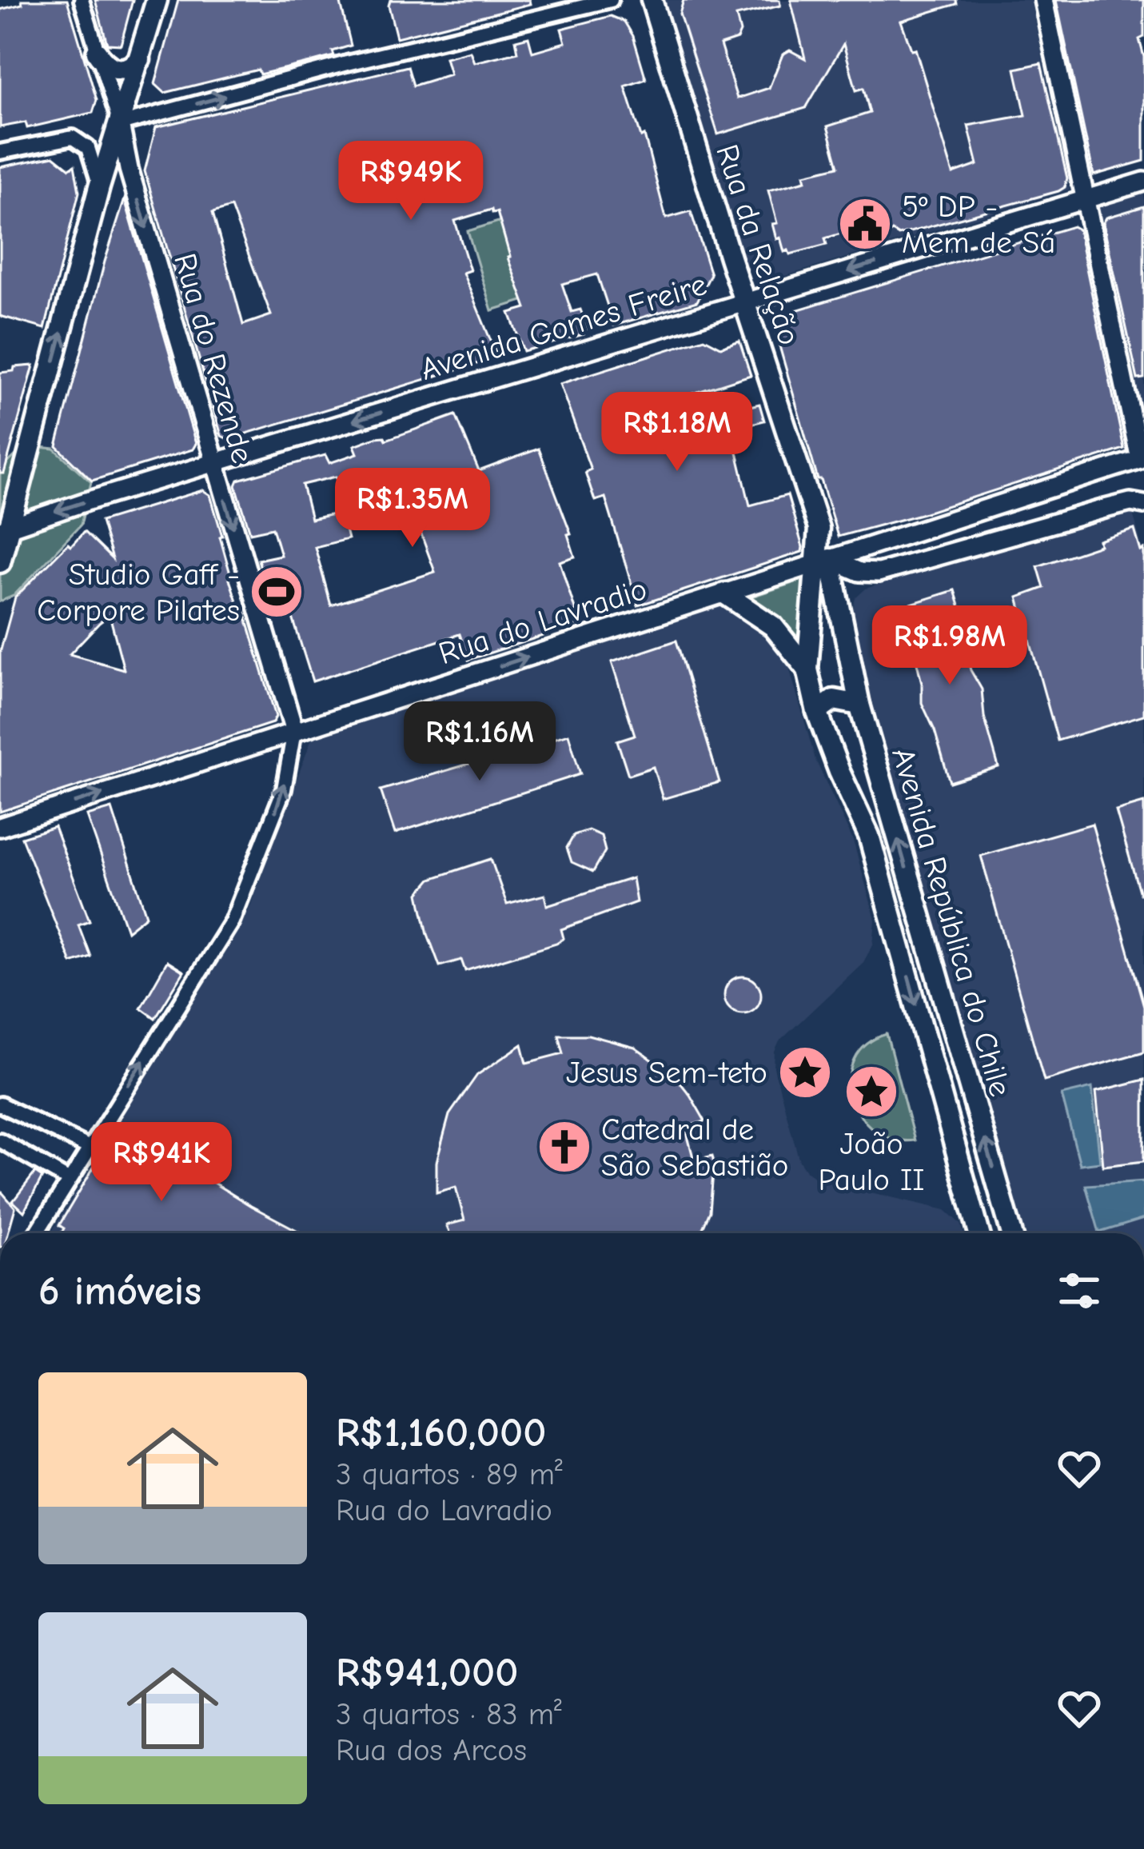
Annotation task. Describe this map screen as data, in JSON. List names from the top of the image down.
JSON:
{
  "streets": {
    "main road": ["Rua da Relação", "Avenida República do Chile"],
    "street": ["Avenida Gomes Freire", "Rua do Rezende", "Rua do Lavradio"]
  },
  "crossings": [
    ["Rua da Relação", "Avenida Gomes Freire"],
    ["Rua da Relação", "Rua do Lavradio"],
    ["Rua da Relação", "Avenida República do Chile"],
    ["Avenida Gomes Freire", "Rua do Rezende"],
    ["Avenida Gomes Freire", "Rua do Lavradio"],
    ["Rua do Rezende", "Rua do Lavradio"],
    ["Rua do Lavradio", "Avenida República do Chile"]
  ],
  "one_way": ["Avenida Gomes Freire", "Rua do Rezende", "Rua do Lavradio"],
  "places": {
    "public building": ["5º DP - Mem de Sá"],
    "sports": ["Studio Gaff - Corpore Pilates"],
    "place": ["Jesus Sem-teto", "João Paulo II"],
    "church": ["Catedral de São Sebastião"]
  },
  "page": {
    "price": [
      "R$949K",
      "R$1.18M",
      "R$1.35M",
      "R$1.98M",
      "R$1.16M",
      "R$941K"
    ],
    "heading": "6 imóveis",
    "list": [
      {
        "name": "R$1,160,000",
        "note": "3 quartos · 89 m² · Rua do Lavradio"
      },
      {
        "name": "R$941,000",
        "note": "3 quartos · 83 m² · Rua dos Arcos"
      }
    ]
  }
}
